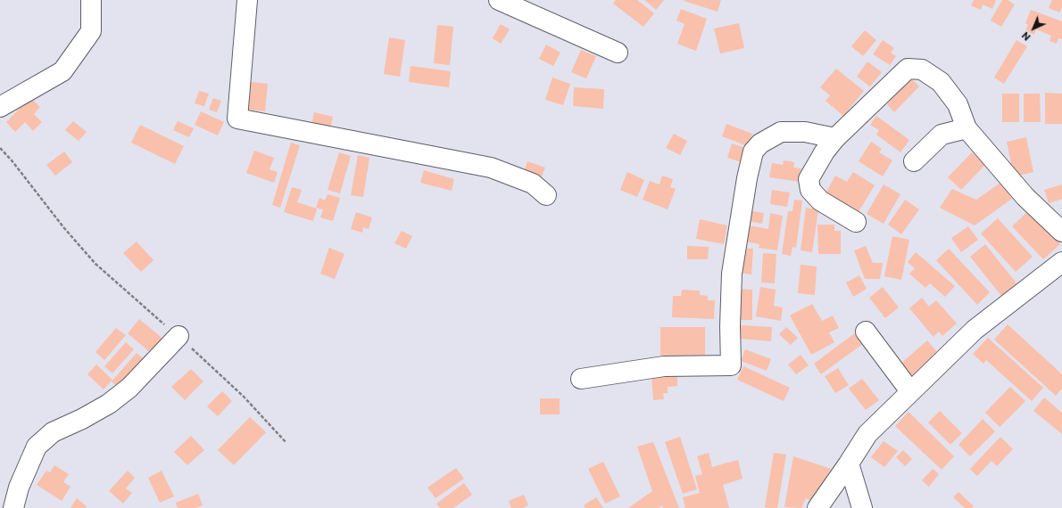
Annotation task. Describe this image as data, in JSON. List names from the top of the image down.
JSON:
{
  "north": "bottom left"
}
